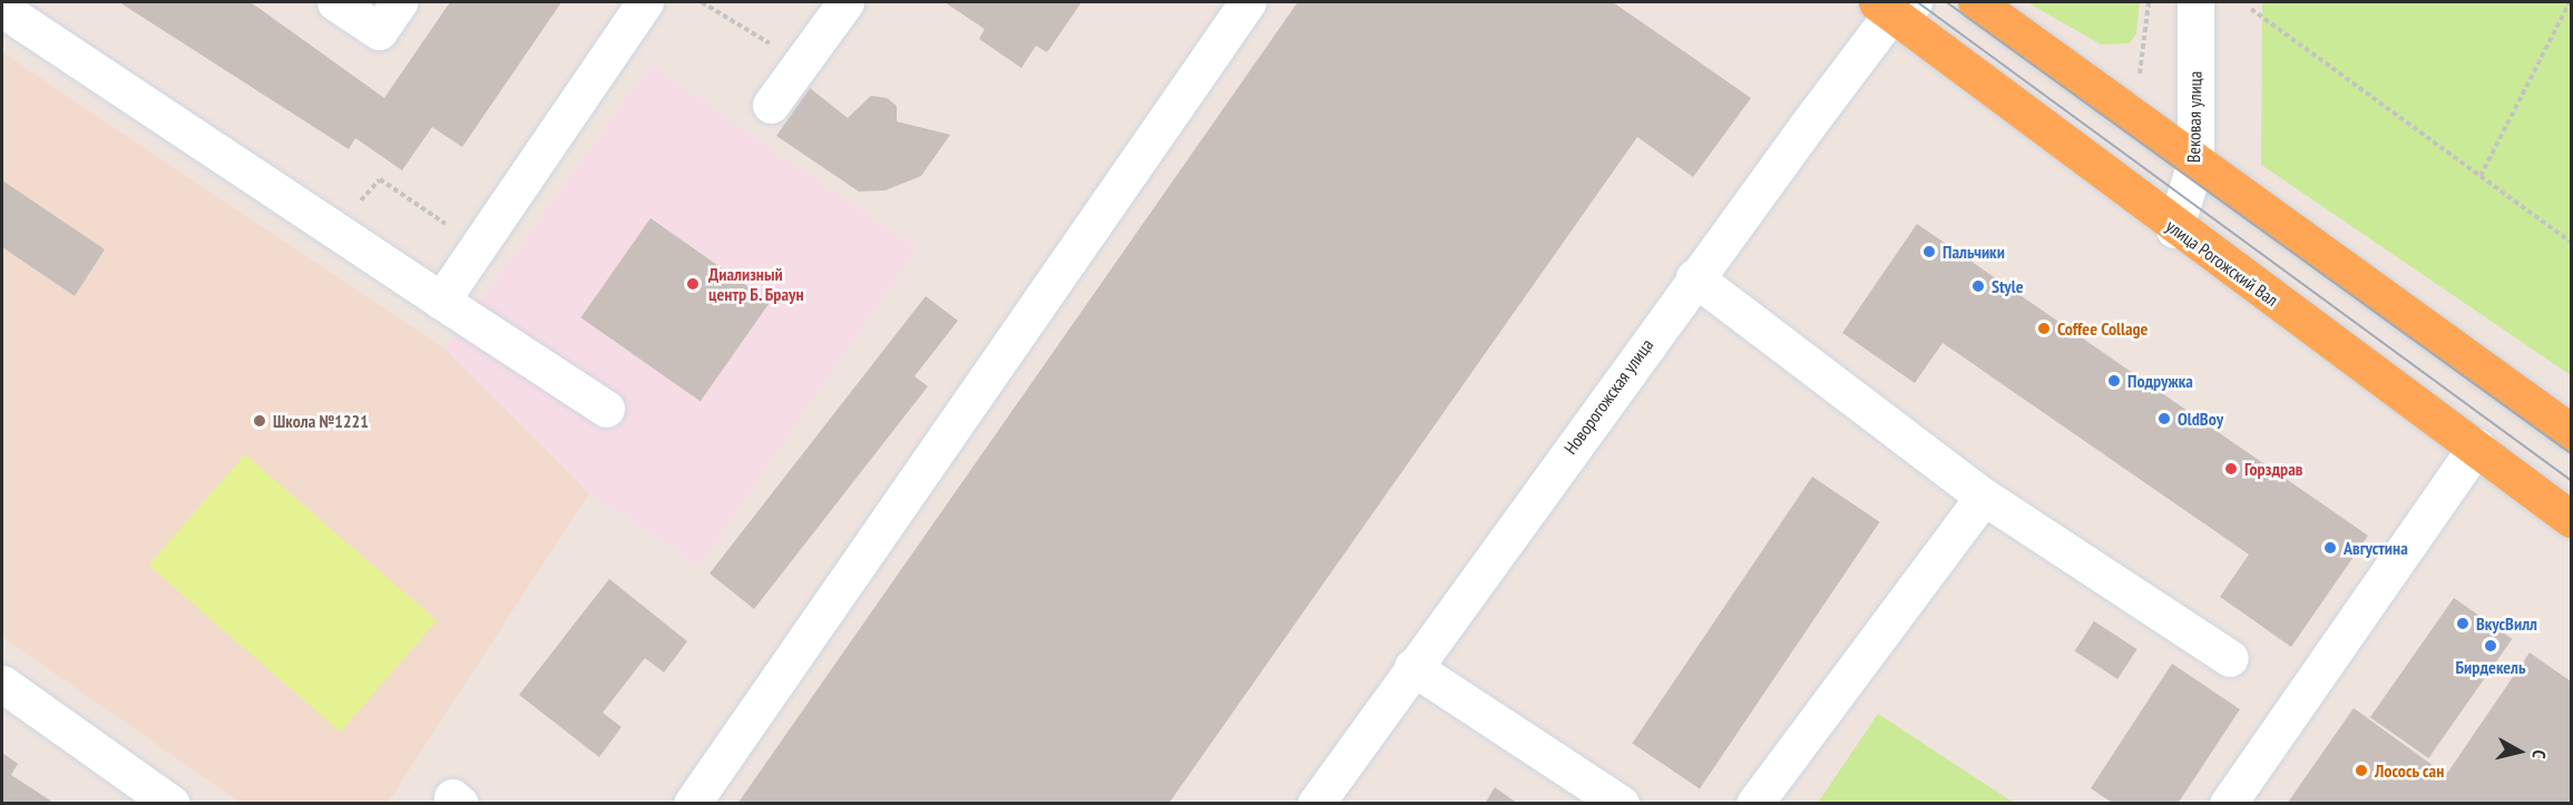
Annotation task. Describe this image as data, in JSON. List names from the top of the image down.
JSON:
{
  "streets": {
    "main road": ["улица Рогожский Вал"],
    "street": ["Вековая улица", "Новорогожская улица"]
  },
  "crossings": [
    ["Вековая улица", "улица Рогожский Вал"],
    ["улица Рогожский Вал", "Новорогожская улица"]
  ],
  "places": [
    "Пальчики",
    "Диализный центр Б. Браун",
    "Style",
    "Coffee Collage",
    "Подружка",
    "OldBoy",
    "Школа №1221",
    "Горздрав",
    "Августина",
    "ВкусВилл",
    "Бирдекель",
    "Лосось сан"
  ],
  "north": "right"
}
